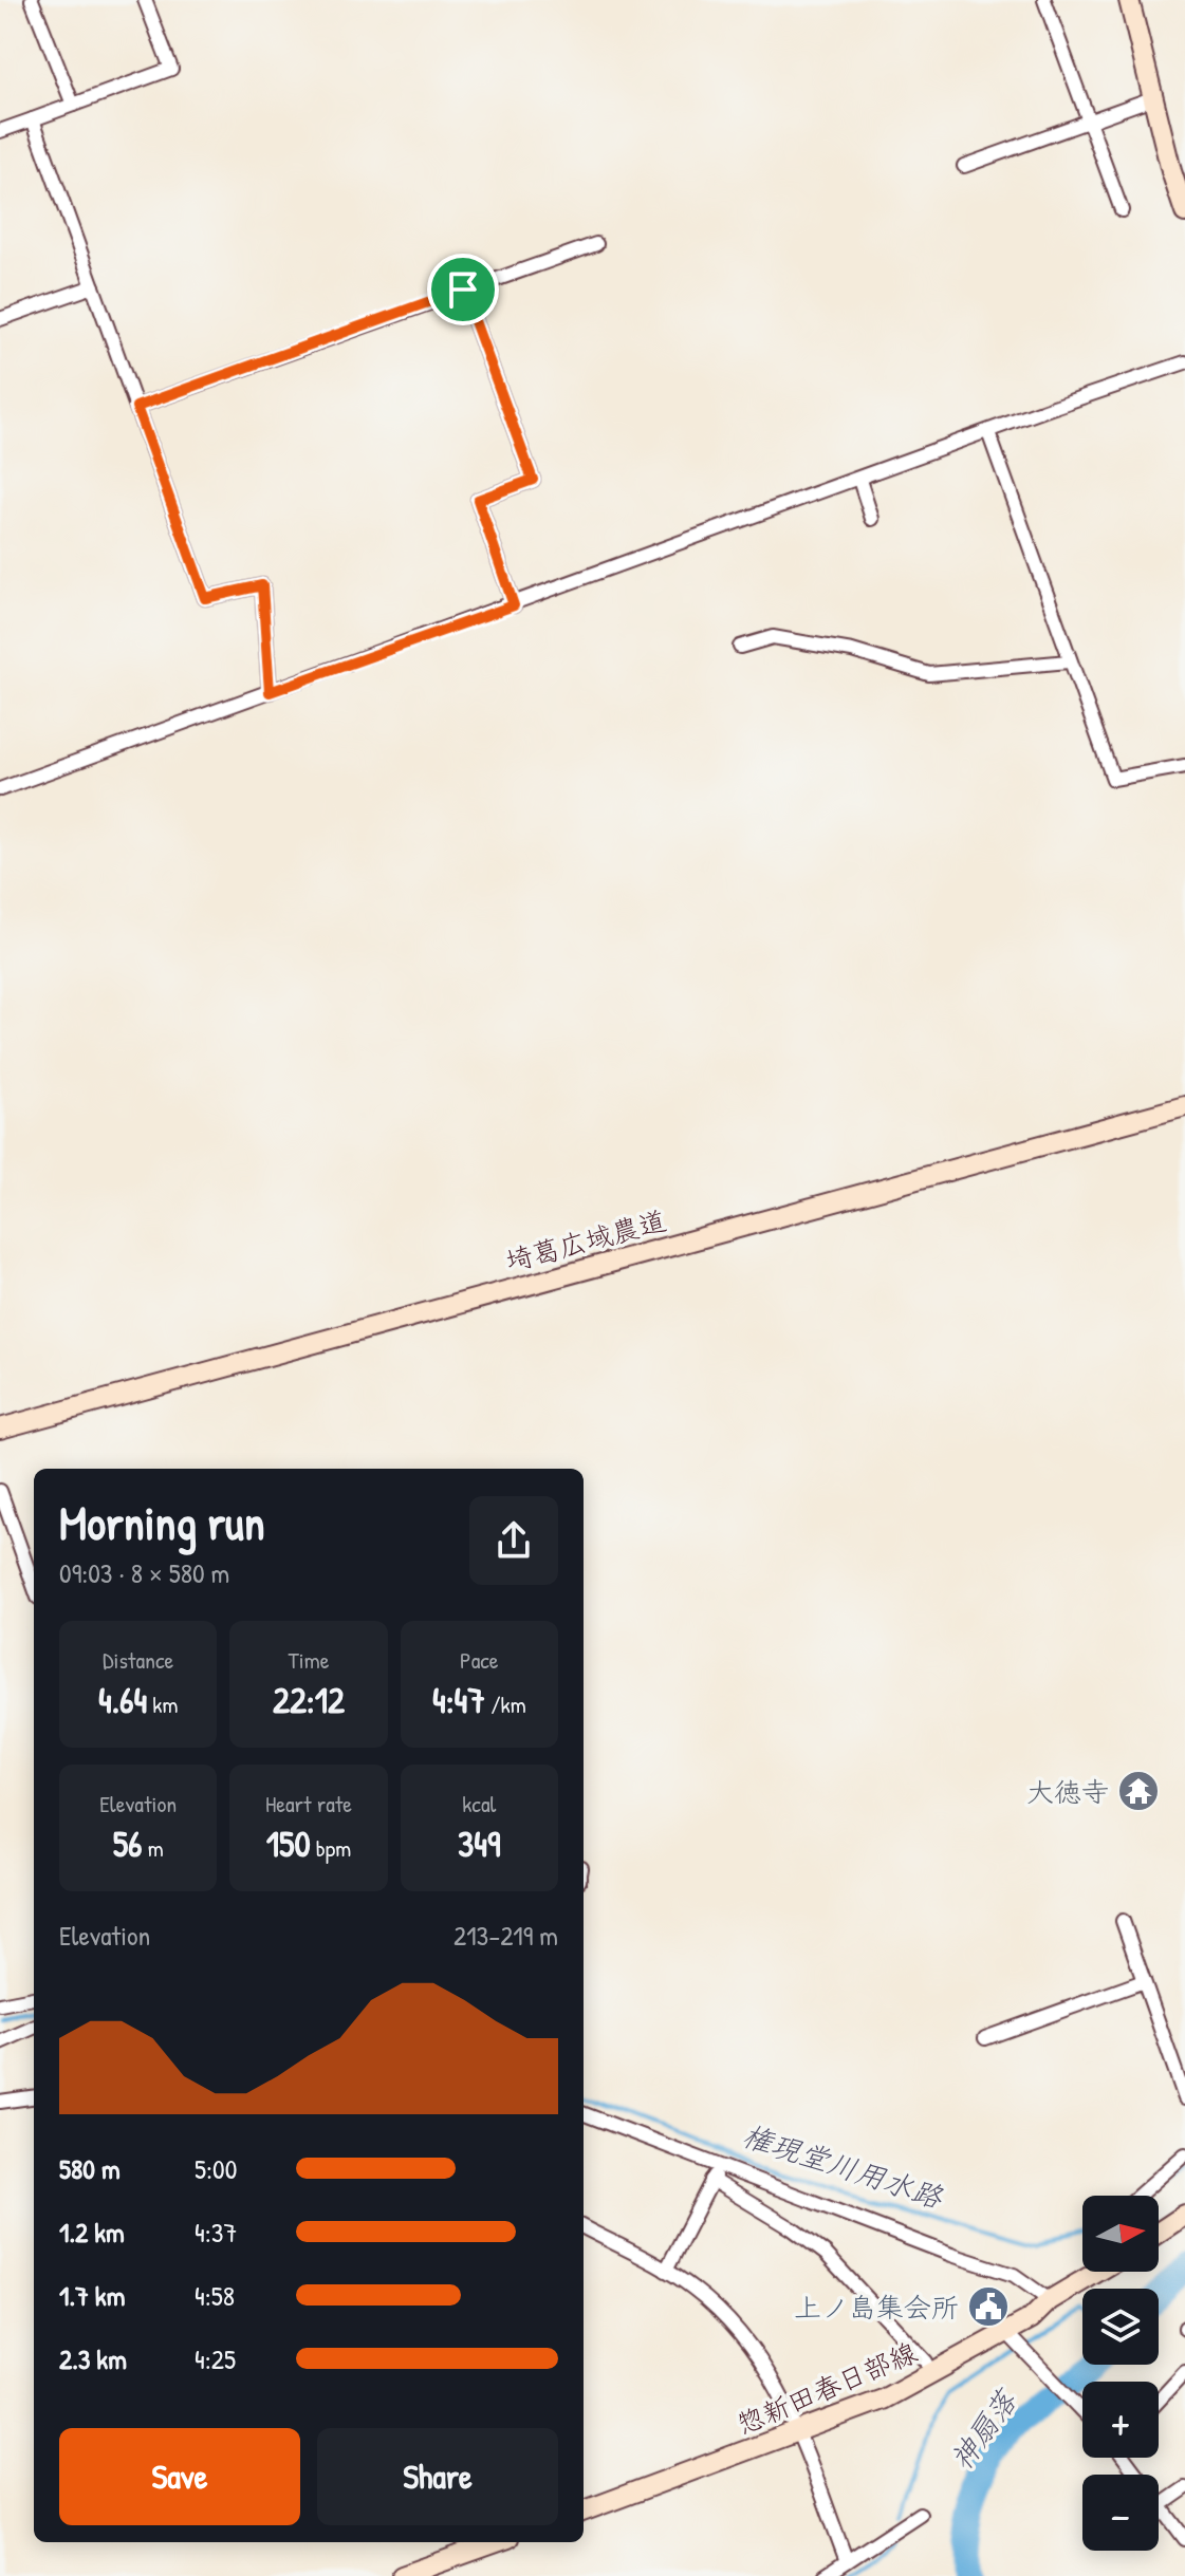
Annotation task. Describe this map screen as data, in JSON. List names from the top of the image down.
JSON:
{
  "streets": {
    "street": ["埼葛広域農道", "惣新田春日部線"]
  },
  "water": ["権現堂川用水路", "神扇落"],
  "places": {
    "temple": ["大徳寺"],
    "public building": ["上ノ島集会所"]
  },
  "north": "right",
  "page": {
    "heading": ["Morning run", "09:03 · 8 × 580 m"],
    "stats": [
      ["Distance", "4.64 km"],
      ["Time", "22:12"],
      ["Pace", "4:47 /km"],
      ["Elevation", "56 m"],
      ["Heart rate", "150 bpm"],
      ["kcal", "349"]
    ],
    "chart": ["Elevation", "213–219 m"],
    "list": [
      {
        "name": "580 m",
        "note": "5:00"
      },
      {
        "name": "1.2 km",
        "note": "4:37"
      },
      {
        "name": "1.7 km",
        "note": "4:58"
      },
      {
        "name": "2.3 km",
        "note": "4:25"
      }
    ],
    "map_buttons": ["+", "−"],
    "buttons": ["Save", "Share"]
  }
}
